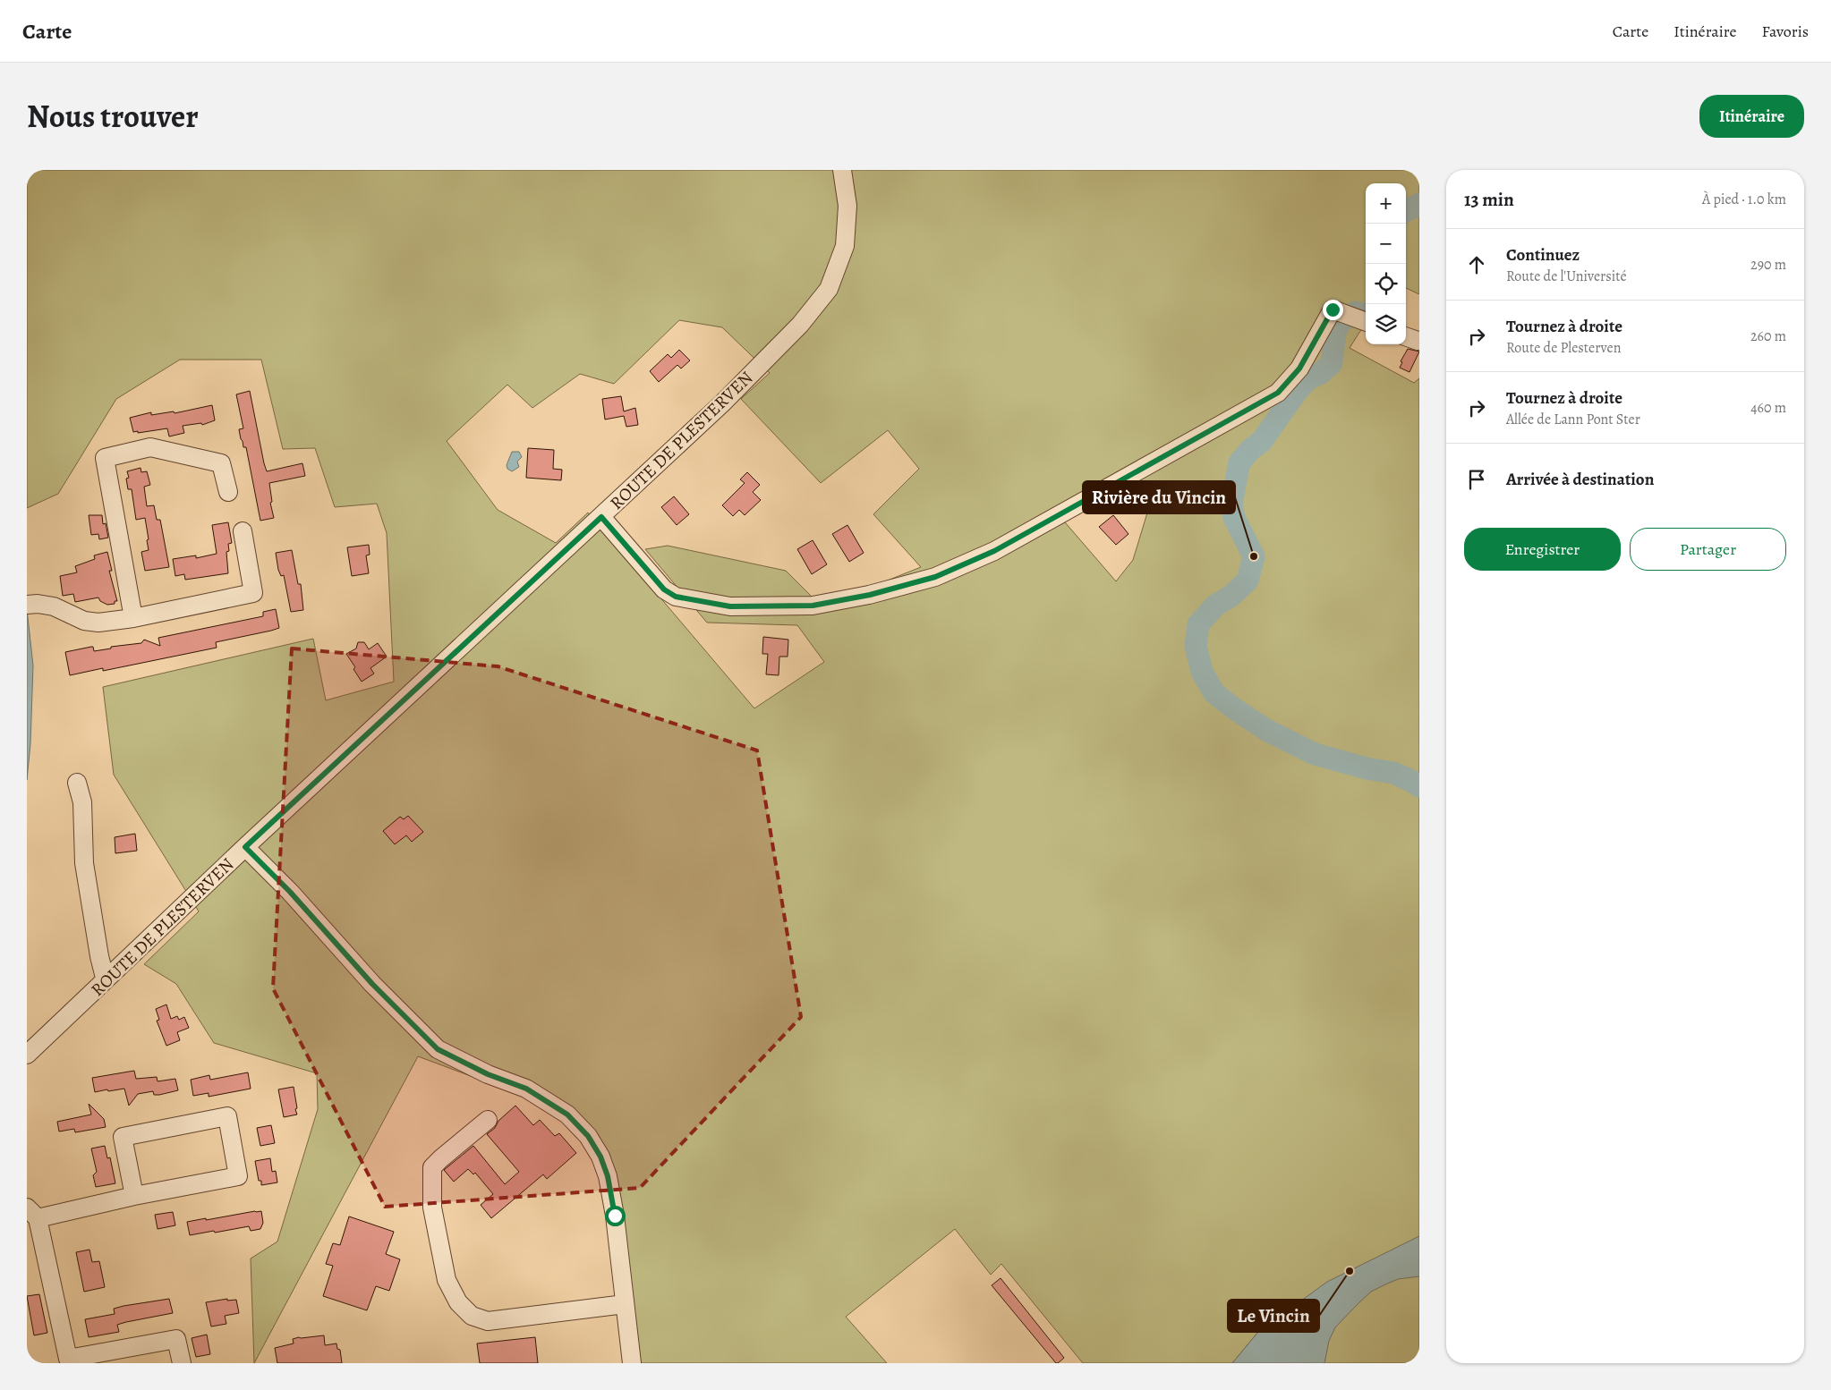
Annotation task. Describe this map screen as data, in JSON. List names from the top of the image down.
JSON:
{
  "streets": {
    "street": ["ROUTE DE PLESTERVEN"]
  },
  "places": ["Rivière du Vincin", "Le Vincin"],
  "page": {
    "header": "Carte",
    "nav": ["Carte", "Itinéraire", "Favoris"],
    "title": "Nous trouver",
    "buttons": [
      "Itinéraire",
      ["Enregistrer", "Partager"]
    ],
    "heading": ["13 min", "À pied · 1.0 km"],
    "map_buttons": ["+", "−"],
    "list": [
      ["Continuez", "Route de l'Université", "290 m"],
      ["Tournez à droite", "Route de Plesterven", "260 m"],
      ["Tournez à droite", "Allée de Lann Pont Ster", "460 m"],
      "Arrivée à destination"
    ]
  }
}
